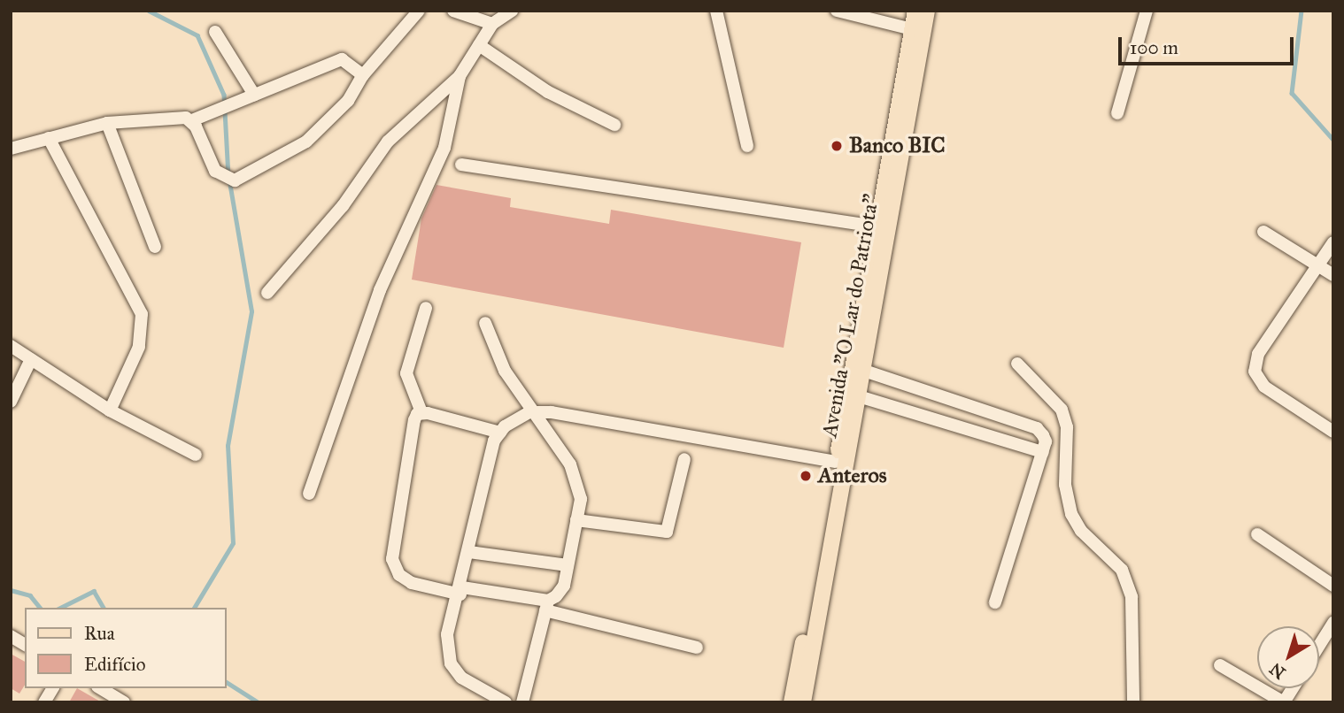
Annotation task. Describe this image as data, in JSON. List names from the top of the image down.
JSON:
{
  "streets": {
    "main road": ["Avenida \"O Lar do Patriota\""]
  },
  "places": ["Banco BIC", "Anteros"],
  "legend": ["Rua", "Edifício"],
  "scale_bar": "100 m",
  "north": "bottom left"
}
